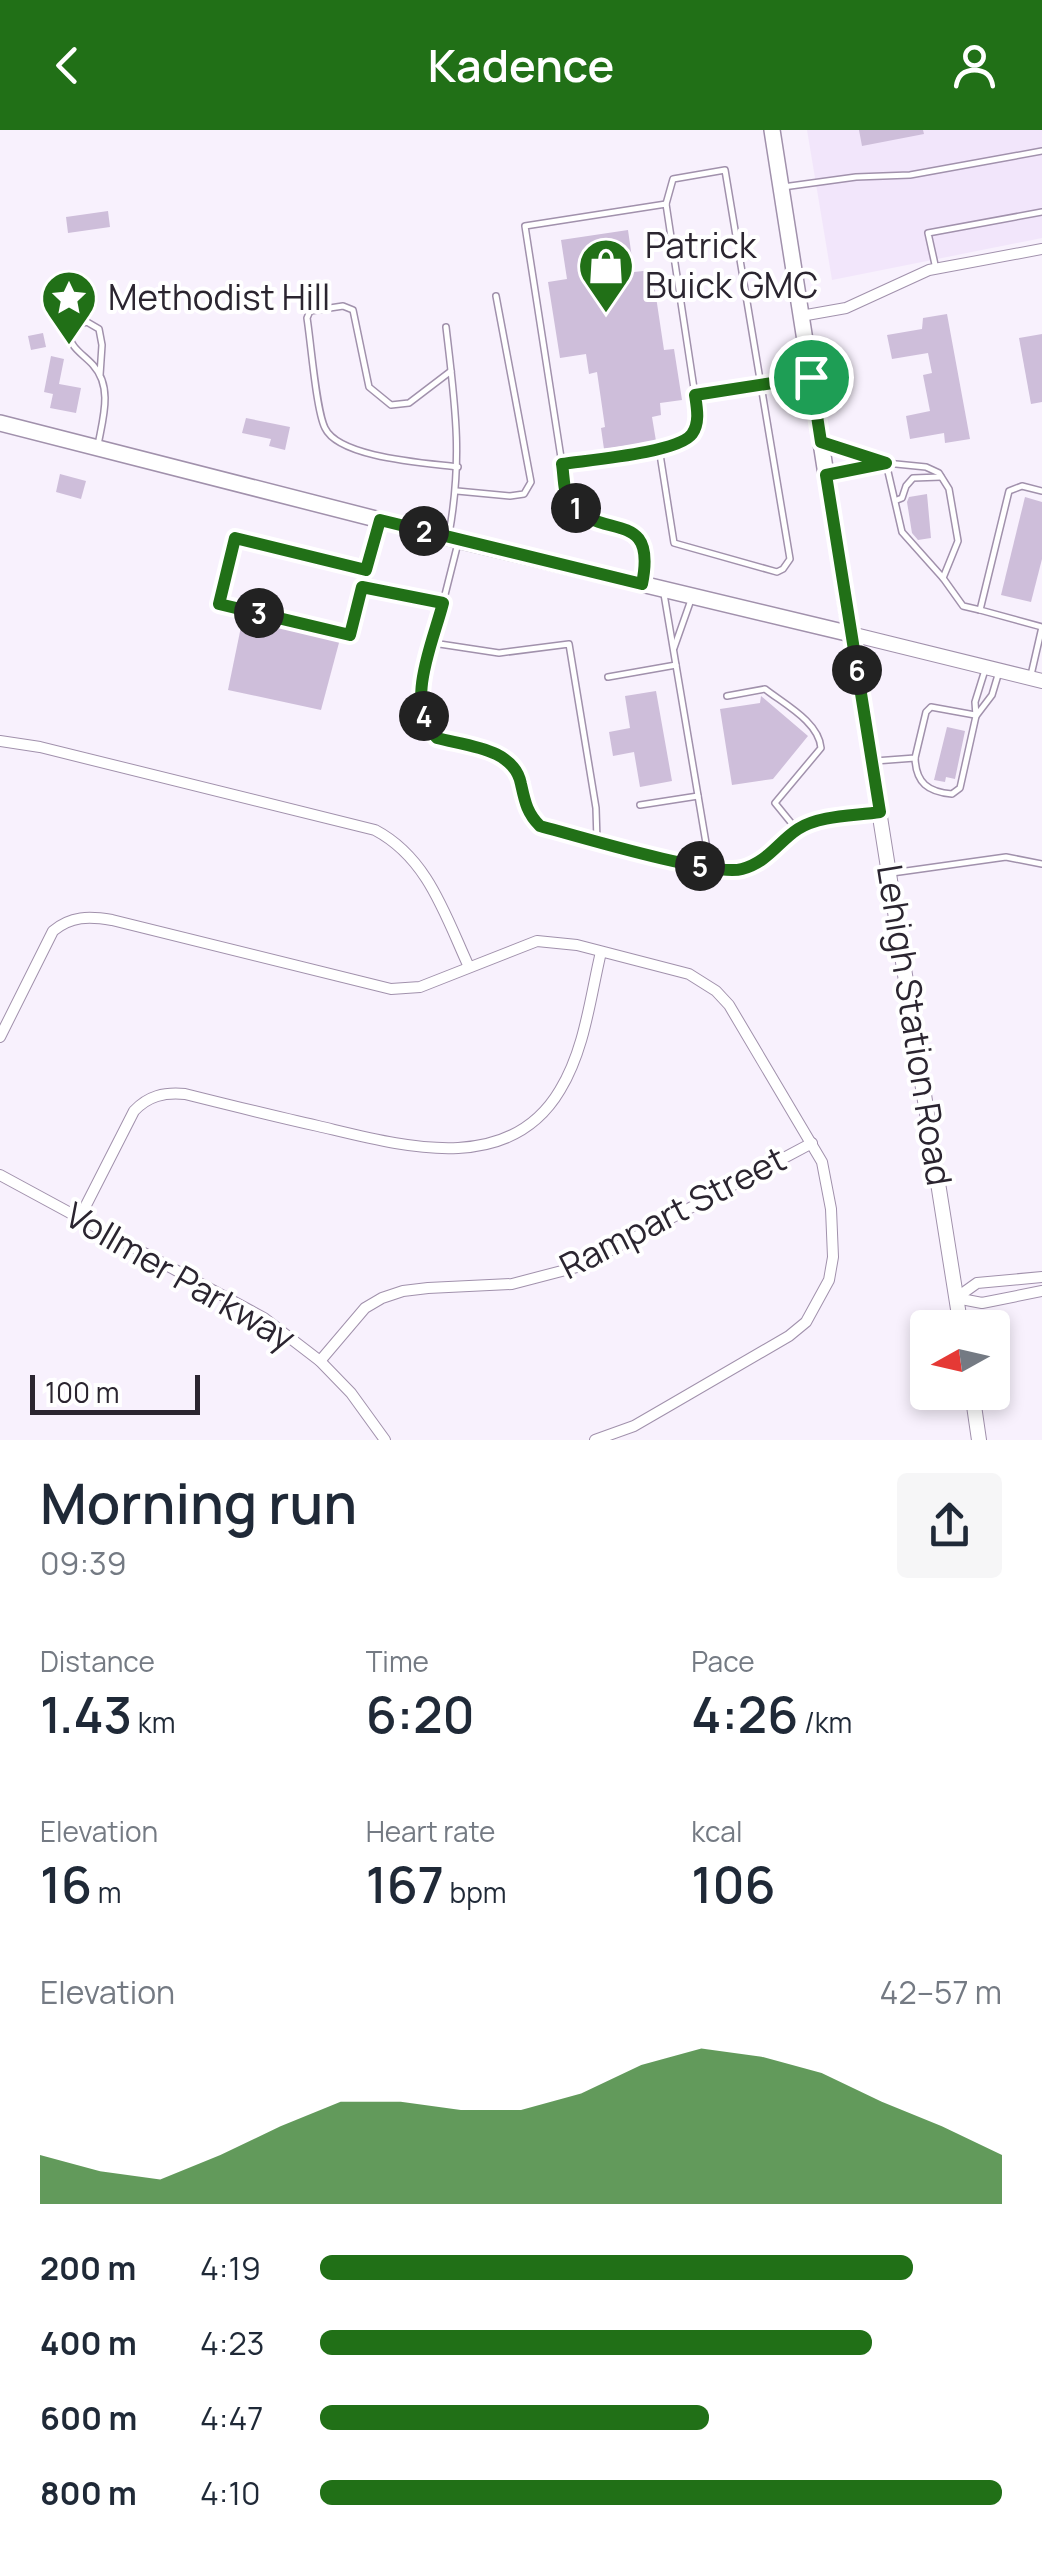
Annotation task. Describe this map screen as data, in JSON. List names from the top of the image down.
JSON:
{
  "streets": {
    "main road": ["Lehigh Station Road"],
    "street": ["Rampart Street", "Vollmer Parkway"]
  },
  "crossings": [
    ["Rampart Street", "Vollmer Parkway"]
  ],
  "places": {
    "shop": ["Patrick Buick GMC"],
    "place": ["Methodist Hill"]
  },
  "scale_bar": "100 m",
  "north": "left",
  "page": {
    "header": "Kadence",
    "pins": [
      "1",
      "2",
      "3",
      "6",
      "4",
      "5"
    ],
    "scale": "100 m",
    "heading": ["Morning run", "09:39"],
    "stats": [
      ["Distance", "1.43 km"],
      ["Time", "6:20"],
      ["Pace", "4:26 /km"],
      ["Elevation", "16 m"],
      ["Heart rate", "167 bpm"],
      ["kcal", "106"]
    ],
    "chart": ["Elevation", "42–57 m"],
    "list": [
      {
        "name": "200 m",
        "note": "4:19"
      },
      {
        "name": "400 m",
        "note": "4:23"
      },
      {
        "name": "600 m",
        "note": "4:47"
      },
      {
        "name": "800 m",
        "note": "4:10"
      }
    ]
  }
}
